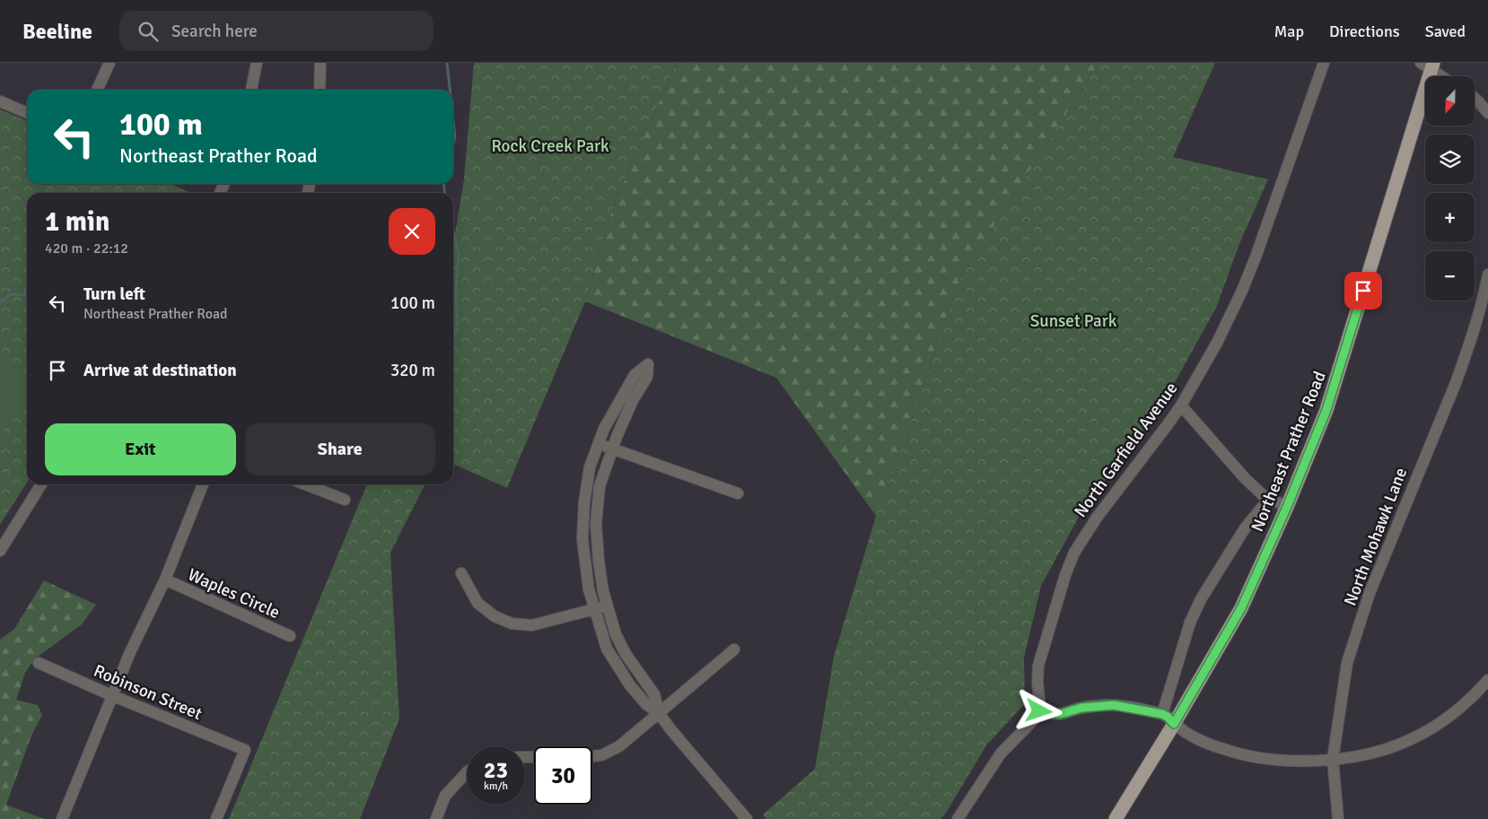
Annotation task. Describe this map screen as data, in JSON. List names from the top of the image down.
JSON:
{
  "streets": {
    "main road": ["Northeast Prather Road"],
    "street": [
      "North Garfield Avenue",
      "North Mohawk Lane",
      "Waples Circle",
      "Robinson Street"
    ]
  },
  "parks": ["Rock Creek Park", "Sunset Park"],
  "north": "bottom",
  "page": {
    "header": "Beeline",
    "search": "Search here",
    "nav": ["Map", "Directions", "Saved"],
    "map_buttons": ["+", "−"],
    "turn": ["100 m", "Northeast Prather Road"],
    "heading": ["1 min", "420 m · 22:12"],
    "list": [
      {
        "name": "Turn left",
        "note": "Northeast Prather Road",
        "value": "100 m"
      },
      {
        "name": "Arrive at destination",
        "value": "320 m"
      }
    ],
    "buttons": ["Exit", "Share"],
    "speed": "23 km/h",
    "limit": "30"
  }
}
